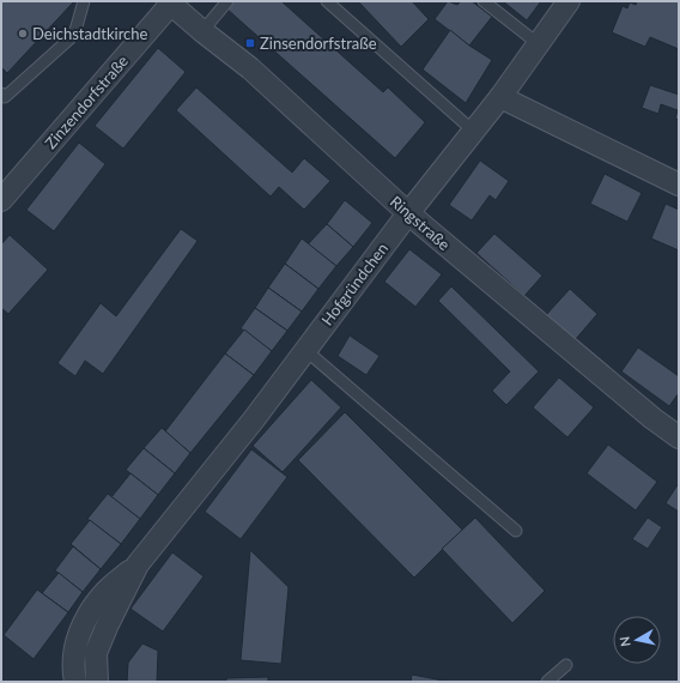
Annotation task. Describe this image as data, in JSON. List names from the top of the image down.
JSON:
{
  "streets": {
    "street": ["Zinzendorfstraße", "Ringstraße", "Hofgründchen"]
  },
  "crossings": [
    ["Zinzendorfstraße", "Ringstraße"],
    ["Ringstraße", "Hofgründchen"]
  ],
  "places": {
    "other": ["Deichstadtkirche"],
    "transit": ["Zinsendorfstraße"]
  },
  "north": "left"
}
